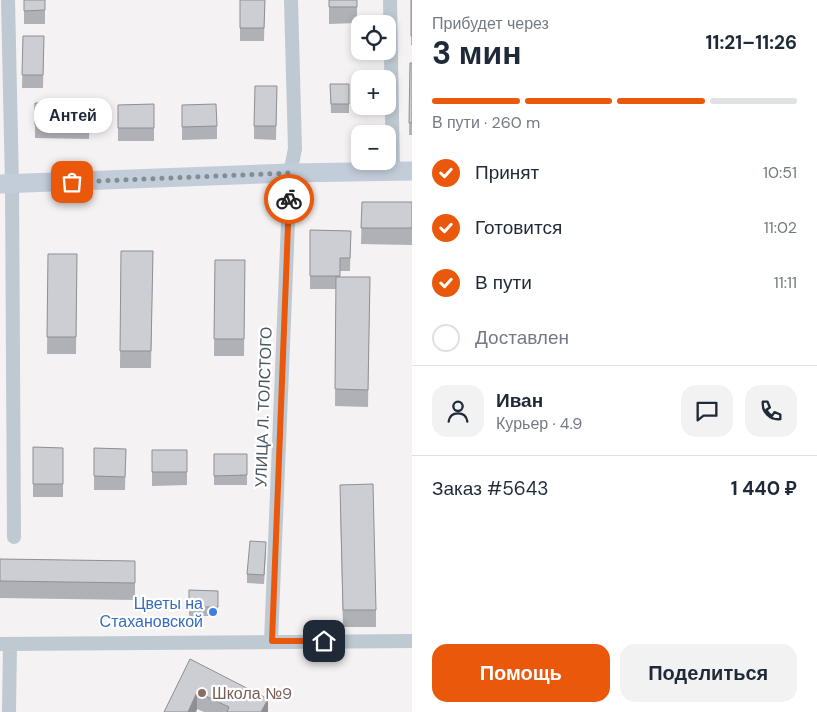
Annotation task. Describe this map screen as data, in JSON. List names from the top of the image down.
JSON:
{
  "streets": {
    "street": ["УЛИЦА Л. ТОЛСТОГО"]
  },
  "places": ["Антей", "Цветы на Стахановской", "Школа №9"],
  "page": {
    "heading": ["3 мин", "Прибудет через", "11:21–11:26"],
    "panel": [
      "Иван",
      "Курьер · 4.9",
      "Заказ #5643",
      "1 440 ₽"
    ],
    "map_buttons": ["+", "−"],
    "bar": "В пути · 260 m",
    "bubble": "Антей",
    "list": [
      ["Принят", "10:51"],
      ["Готовится", "11:02"],
      ["В пути", "11:11"],
      "Доставлен"
    ],
    "buttons": ["Помощь", "Поделиться"]
  }
}
